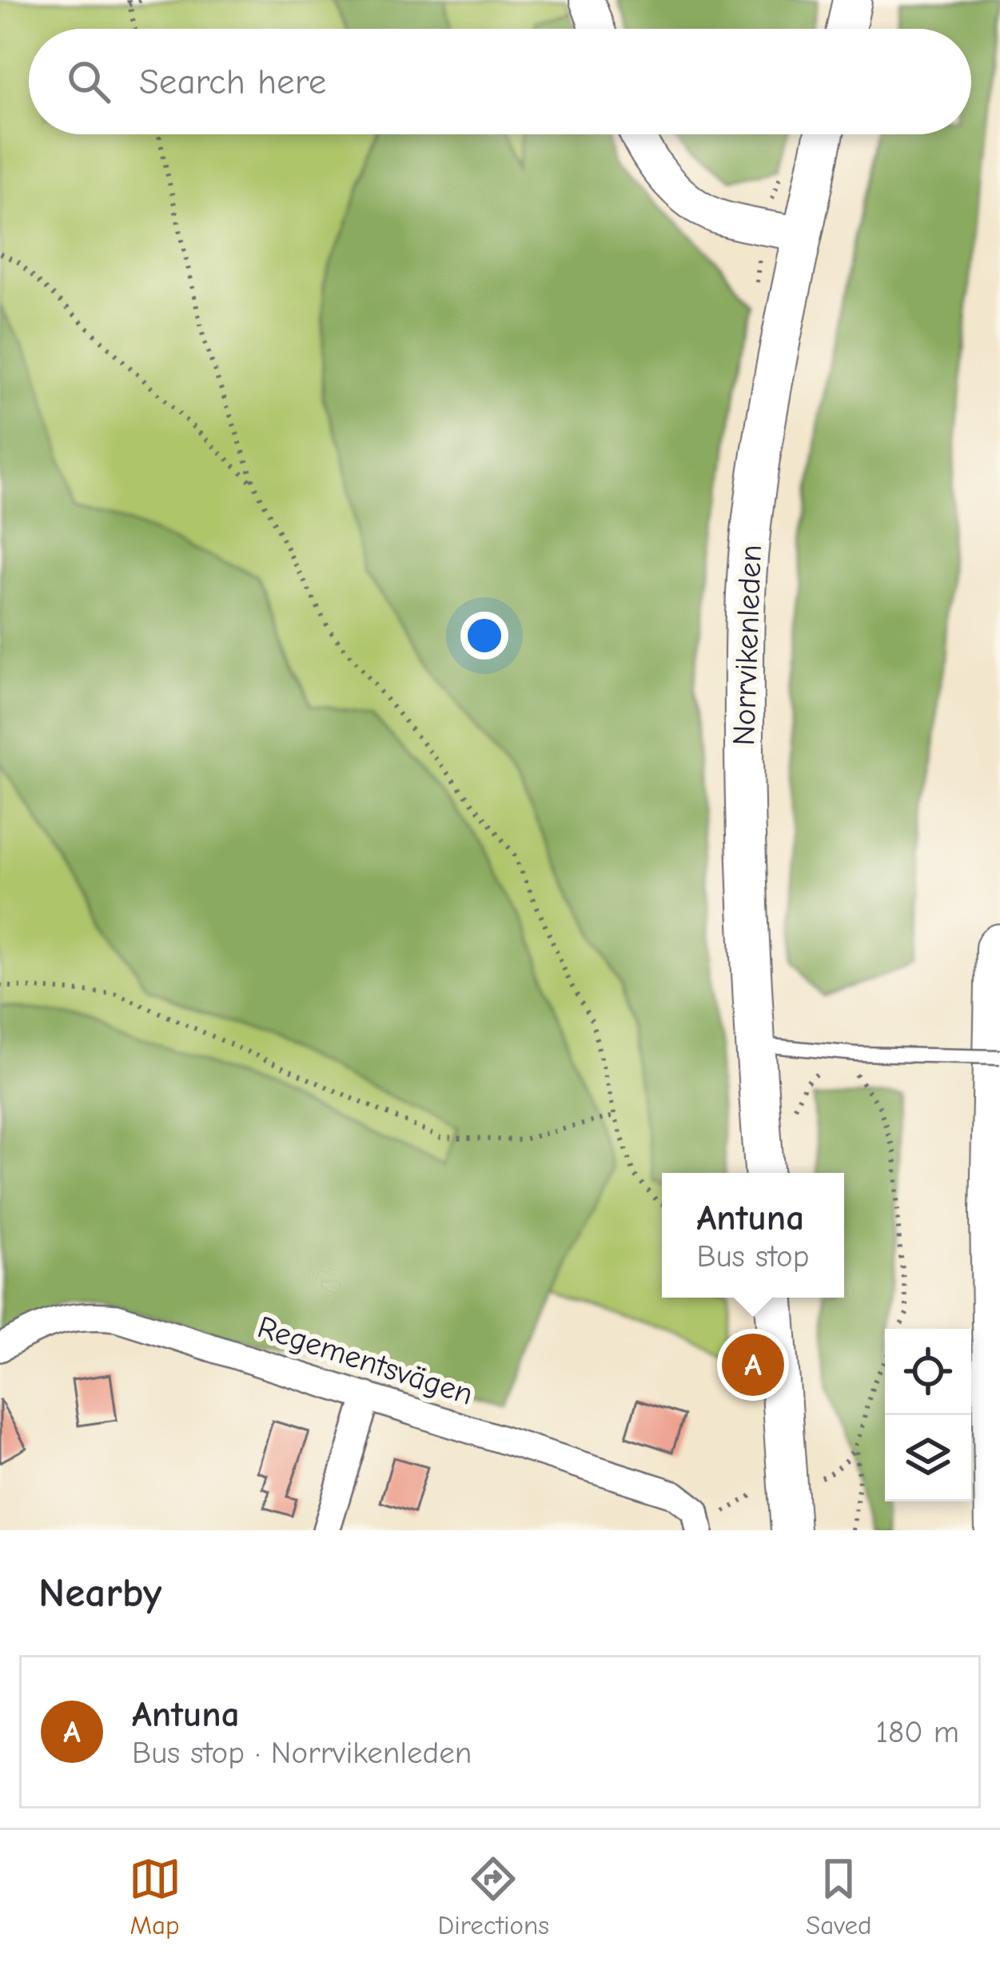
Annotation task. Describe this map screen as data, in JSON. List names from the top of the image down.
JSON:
{
  "streets": {
    "main road": ["Norrvikenleden"],
    "street": ["Regementsvägen"]
  },
  "page": {
    "search": "Search here",
    "popup": ["Antuna", "Bus stop"],
    "pins": "A",
    "heading": "Nearby",
    "list": [
      {
        "mark": "A",
        "name": "Antuna",
        "note": "Bus stop · Norrvikenleden",
        "value": "180 m"
      }
    ],
    "nav": ["Map", "Directions", "Saved"]
  }
}
